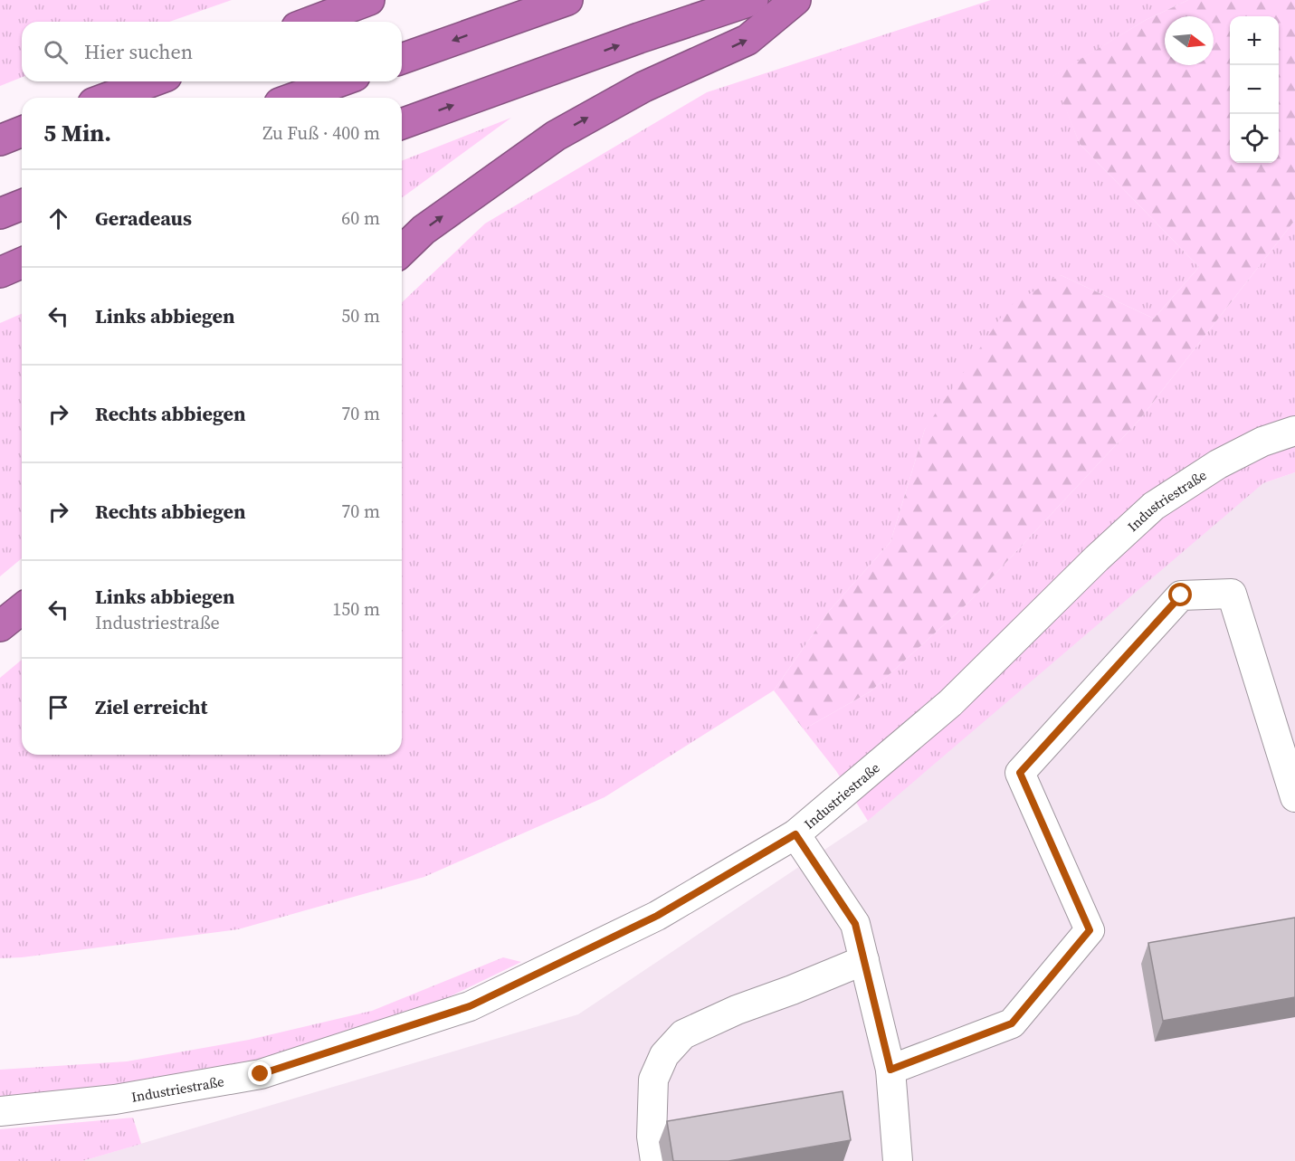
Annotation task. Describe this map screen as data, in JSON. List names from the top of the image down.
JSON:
{
  "streets": {
    "street": ["Industriestraße"]
  },
  "north": "right",
  "page": {
    "map_buttons": ["+", "−"],
    "search": "Hier suchen",
    "heading": ["5 Min.", "Zu Fuß · 400 m"],
    "list": [
      ["Geradeaus", "60 m"],
      ["Links abbiegen", "50 m"],
      ["Rechts abbiegen", "70 m"],
      ["Rechts abbiegen", "70 m"],
      ["Links abbiegen", "Industriestraße", "150 m"],
      "Ziel erreicht"
    ]
  }
}
